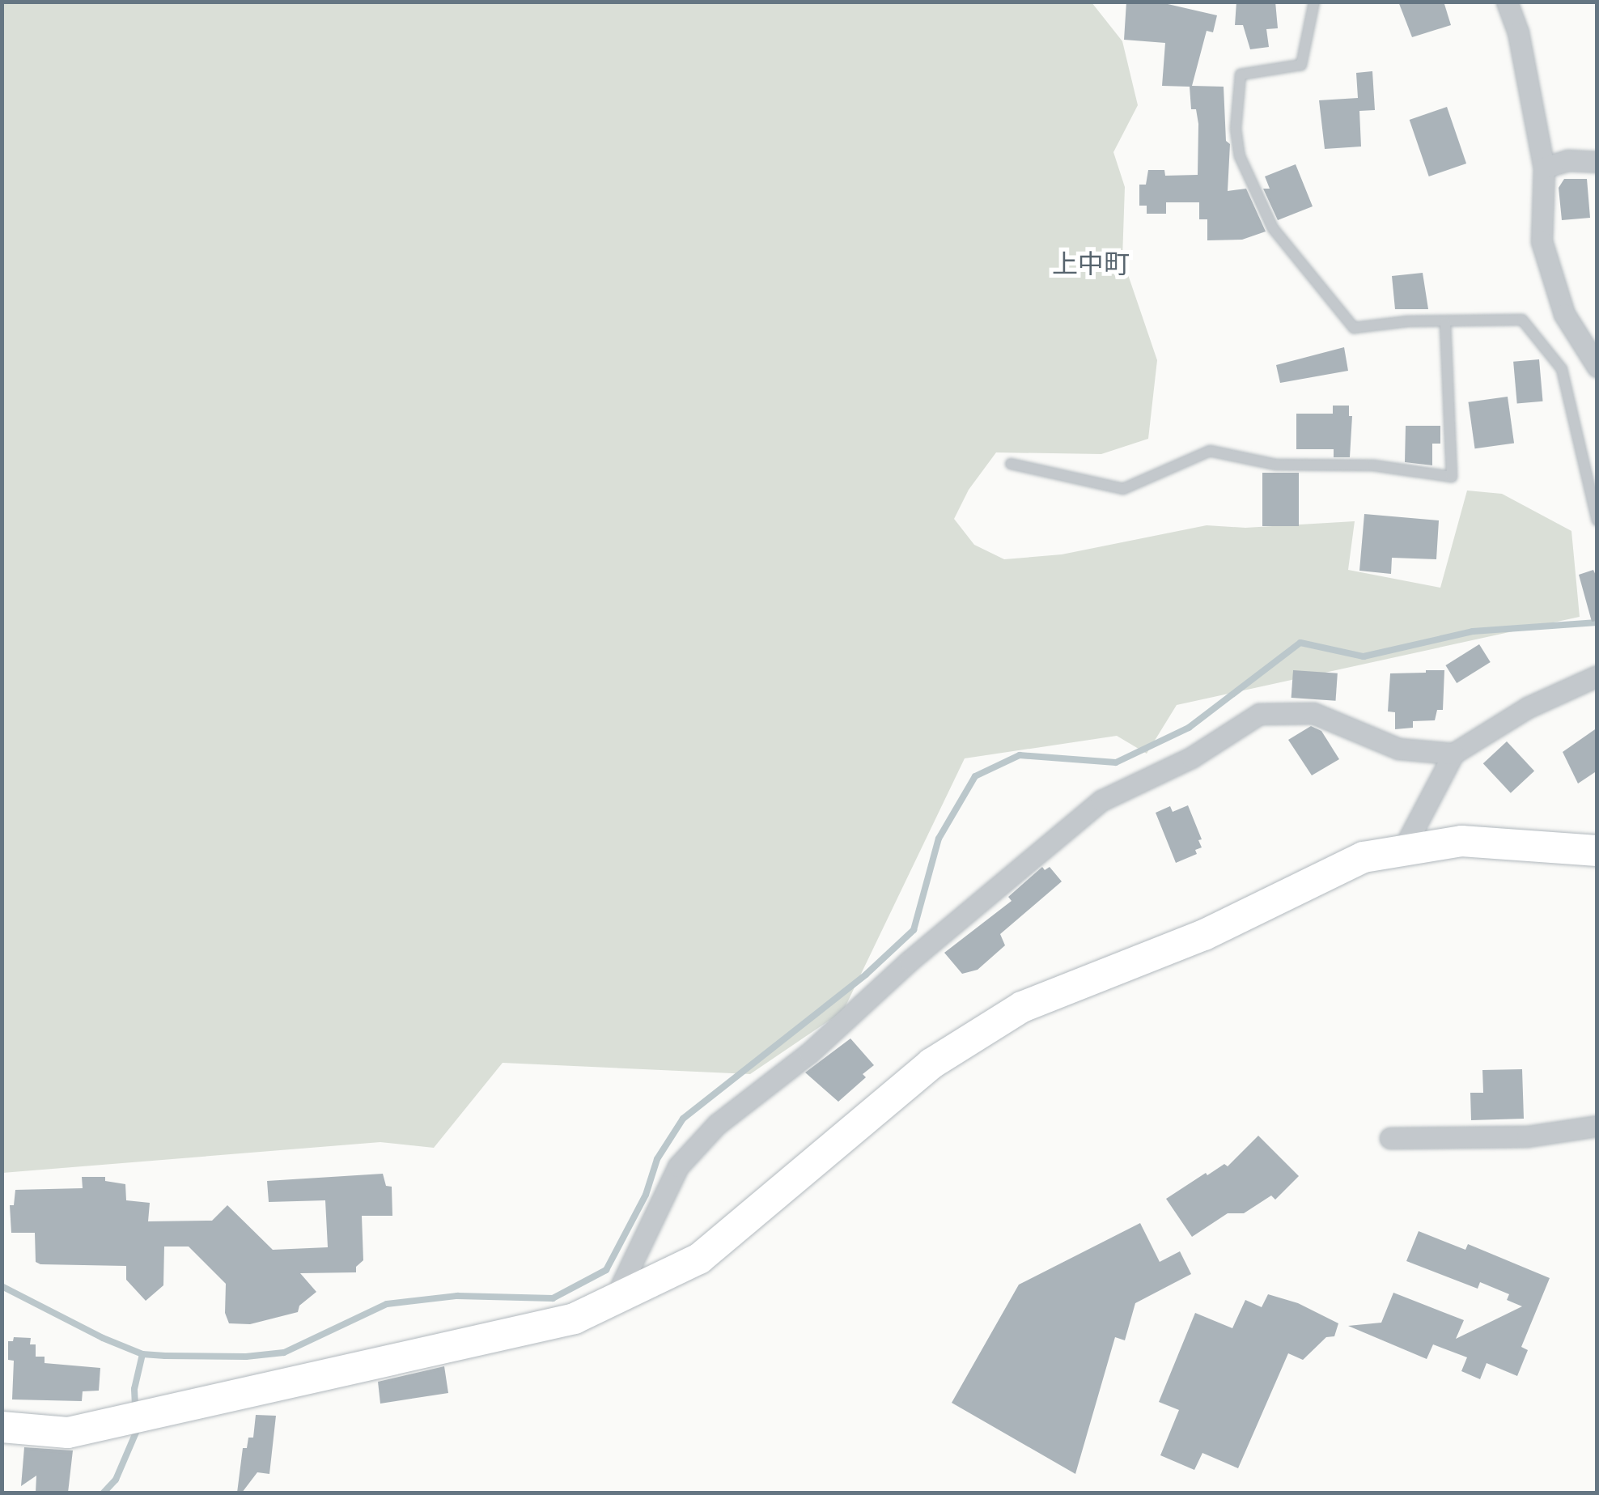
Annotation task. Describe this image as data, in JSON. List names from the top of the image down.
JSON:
{
  "districts": ["上中町"]
}
